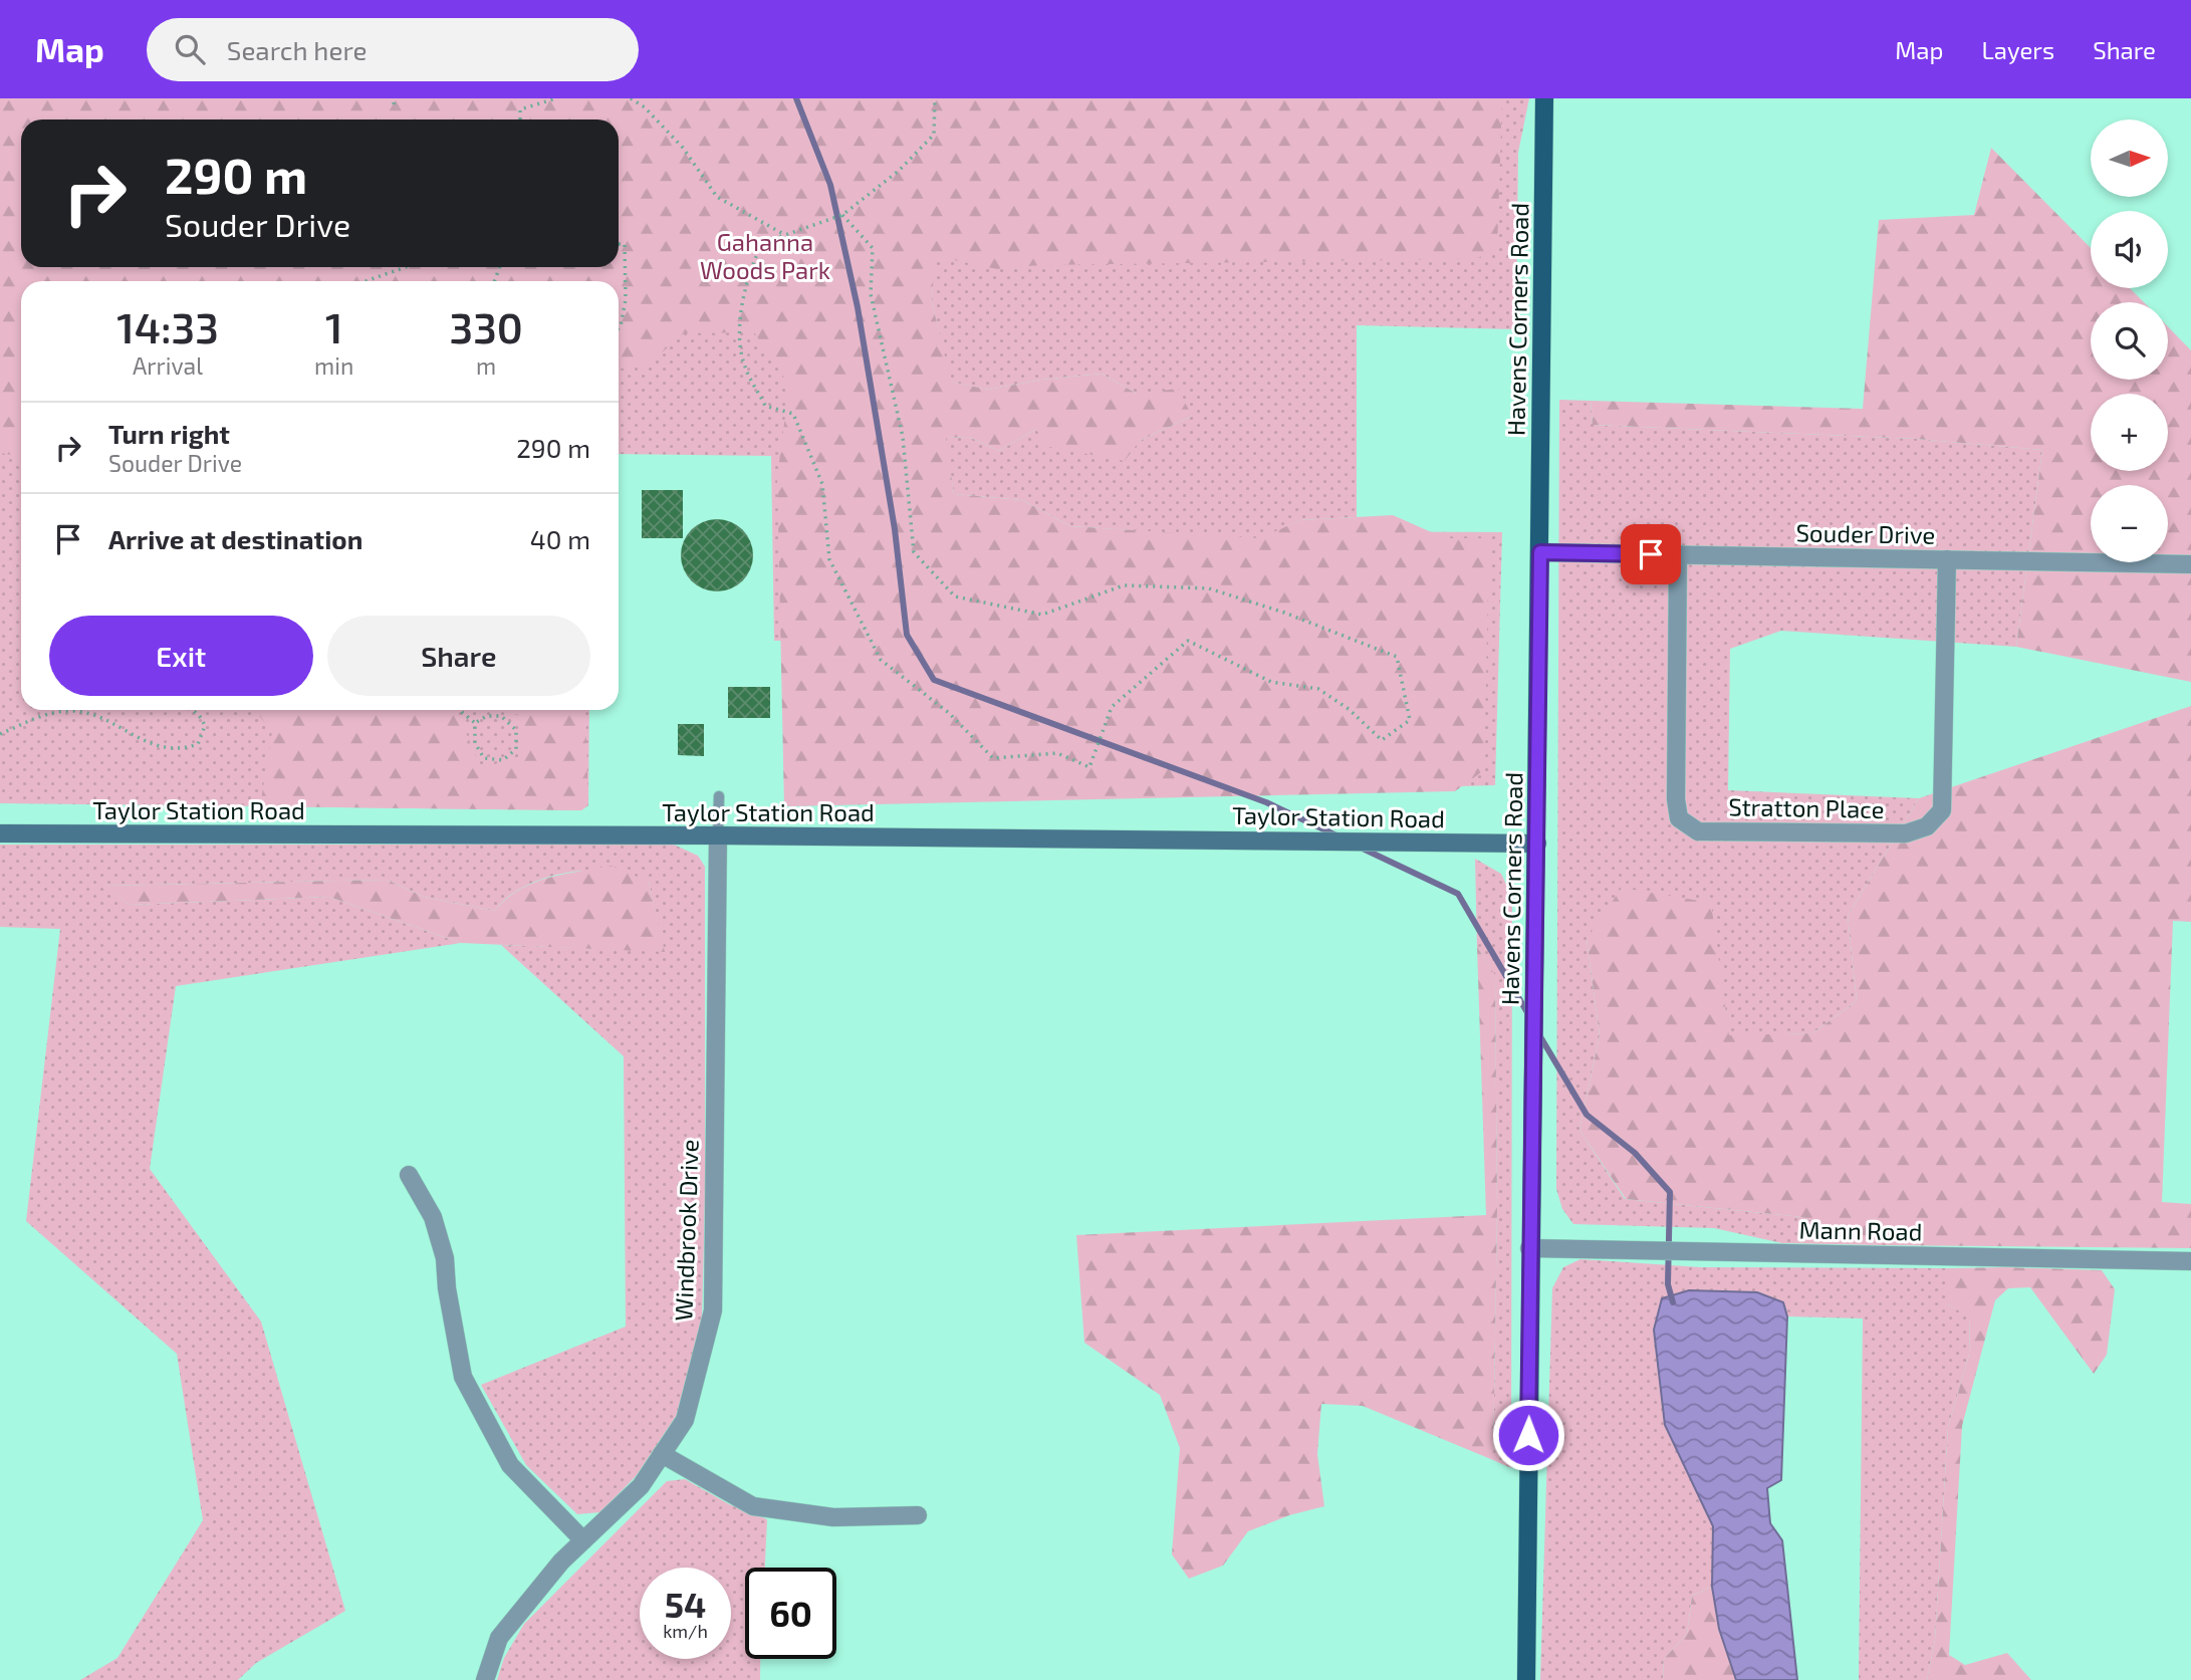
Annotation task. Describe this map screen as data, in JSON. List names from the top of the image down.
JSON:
{
  "streets": {
    "main road": ["Havens Corners Road", "Taylor Station Road"],
    "street": [
      "Souder Drive",
      "Stratton Place",
      "Windbrook Drive",
      "Mann Road"
    ]
  },
  "crossings": [
    ["Havens Corners Road", "Souder Drive"],
    ["Havens Corners Road", "Taylor Station Road"],
    ["Havens Corners Road", "Mann Road"],
    ["Souder Drive", "Stratton Place"],
    ["Taylor Station Road", "Windbrook Drive"]
  ],
  "parks": ["Gahanna Woods Park"],
  "north": "right",
  "page": {
    "header": "Map",
    "search": "Search here",
    "nav": ["Map", "Layers", "Share"],
    "map_buttons": ["+", "−"],
    "turn": ["290 m", "Souder Drive"],
    "eta": [
      "14:33",
      "Arrival",
      "1",
      "min",
      "330",
      "m"
    ],
    "list": [
      {
        "name": "Turn right",
        "note": "Souder Drive",
        "value": "290 m"
      },
      {
        "name": "Arrive at destination",
        "value": "40 m"
      }
    ],
    "buttons": ["Exit", "Share"],
    "speed": "54 km/h",
    "limit": "60"
  }
}
